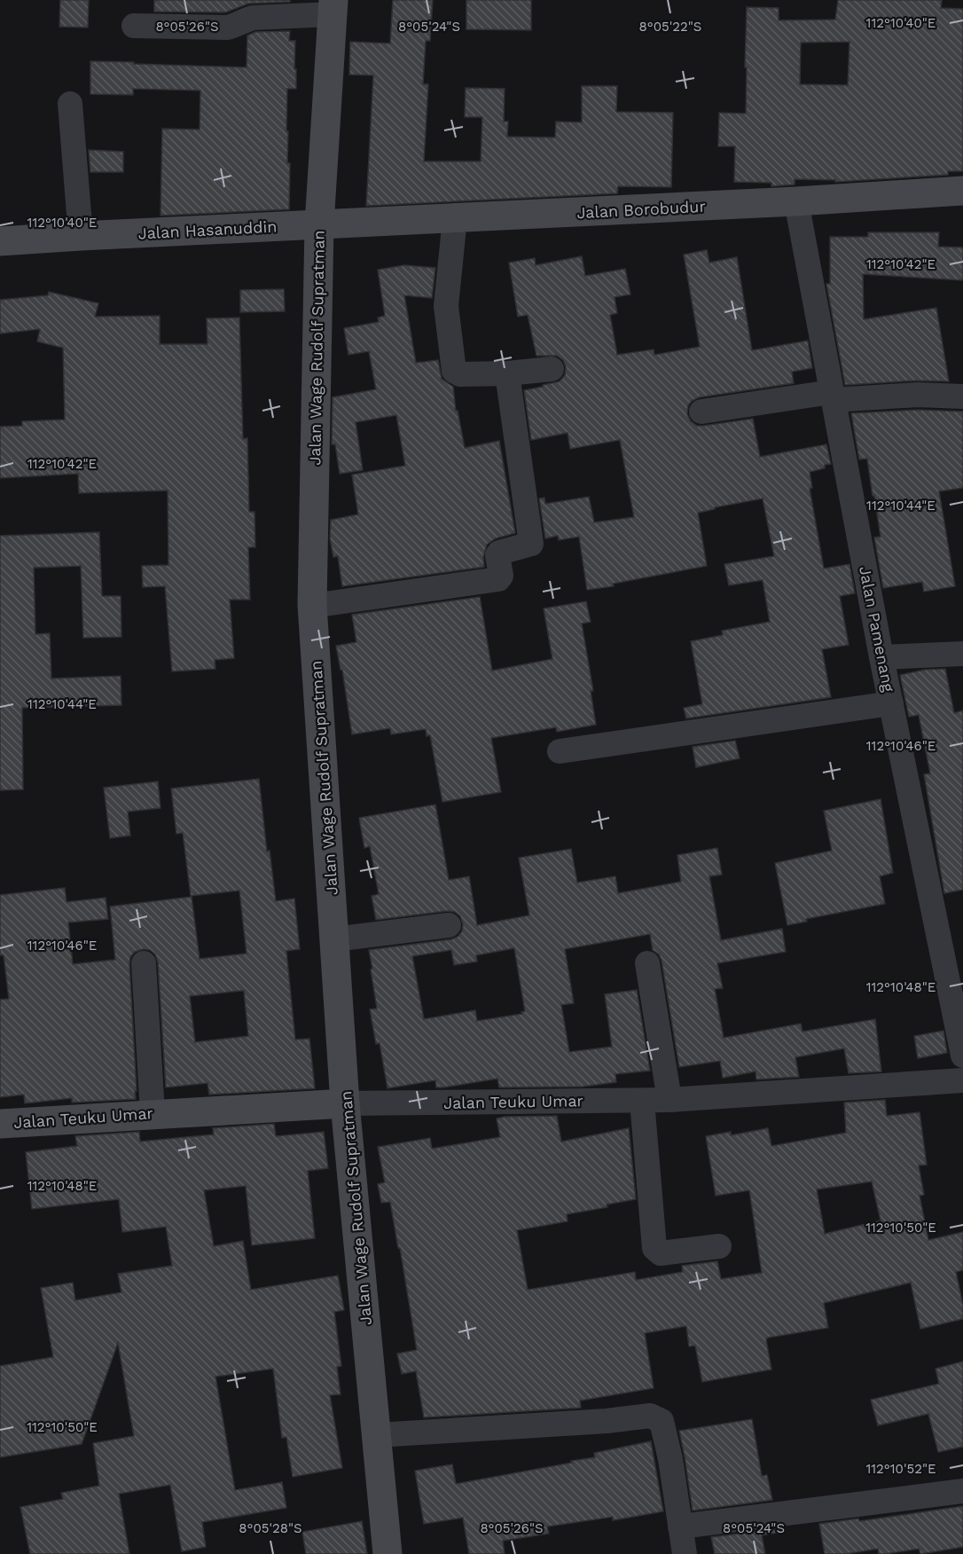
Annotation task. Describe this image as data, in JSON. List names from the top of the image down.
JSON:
{
  "streets": {
    "street": [
      "Jalan Borobudur",
      "Jalan Hasanuddin",
      "Jalan Wage Rudolf Supratman",
      "Jalan Pamenang",
      "Jalan Teuku Umar"
    ]
  },
  "crossings": [
    ["Jalan Borobudur", "Jalan Hasanuddin"],
    ["Jalan Borobudur", "Jalan Wage Rudolf Supratman"],
    ["Jalan Borobudur", "Jalan Pamenang"],
    ["Jalan Hasanuddin", "Jalan Wage Rudolf Supratman"],
    ["Jalan Wage Rudolf Supratman", "Jalan Teuku Umar"]
  ],
  "coordinates": [
    "112°10'40\"E",
    "8°05'26\"S",
    "8°05'24\"S",
    "8°05'22\"S",
    "112°10'42\"E",
    "112°10'44\"E",
    "112°10'46\"E",
    "112°10'48\"E",
    "112°10'50\"E",
    "112°10'52\"E",
    "8°05'28\"S"
  ]
}
